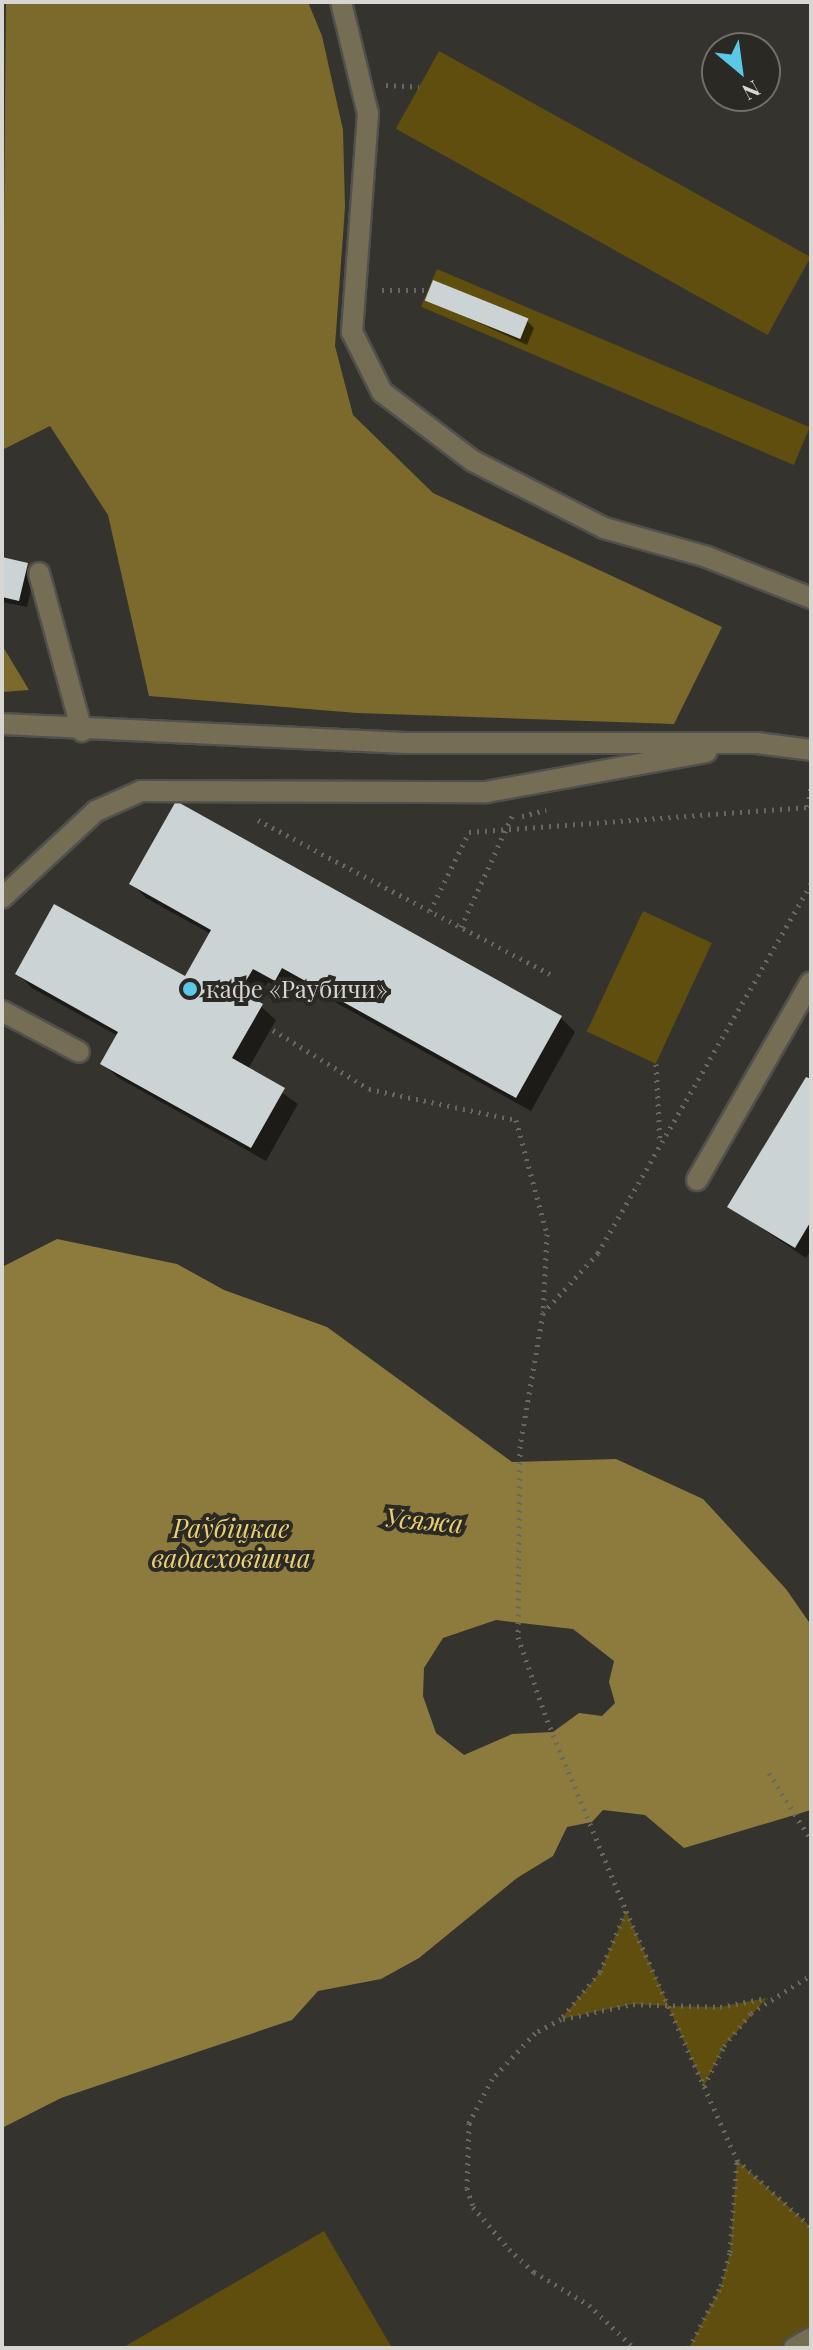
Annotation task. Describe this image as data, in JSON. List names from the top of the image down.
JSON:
{
  "water": ["Усяжа", "Раўбіцкае вадасховішча"],
  "places": ["кафе «Раубичи»"],
  "north": "bottom right"
}
